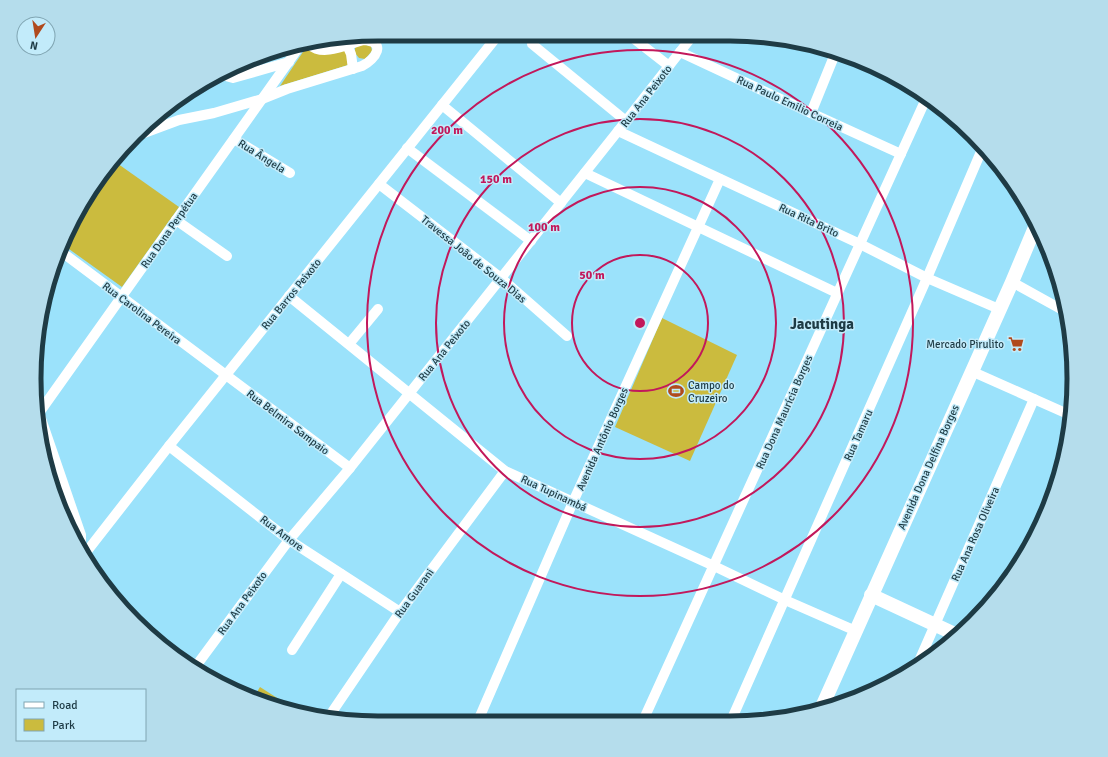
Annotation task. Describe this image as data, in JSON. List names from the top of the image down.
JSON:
{
  "streets": {
    "street": [
      "Rua Ana Peixoto",
      "Rua Paulo Emilio Correia",
      "Rua Ângela",
      "Rua Rita Brito",
      "Rua Dona Perpétua",
      "Travessa João de Souza Dias",
      "Rua Barros Peixoto",
      "Rua Carolina Pereira",
      "Rua Dona Maurícia Borges",
      "Rua Belmira Sampaio",
      "Rua Tamaru",
      "Avenida Antônio Borges",
      "Avenida Dona Delfina Borges",
      "Rua Tupinambá",
      "Rua Amore",
      "Rua Ana Rosa Oliveira",
      "Rua Guarani"
    ]
  },
  "crossings": [
    ["Rua Ana Peixoto", "Rua Paulo Emilio Correia"],
    ["Rua Ana Peixoto", "Rua Rita Brito"],
    ["Rua Ana Peixoto", "Travessa João de Souza Dias"],
    ["Rua Ana Peixoto", "Rua Belmira Sampaio"],
    ["Rua Ana Peixoto", "Rua Tupinambá"],
    ["Rua Ana Peixoto", "Rua Amore"],
    ["Rua Paulo Emilio Correia", "Rua Dona Maurícia Borges"],
    ["Rua Ângela", "Rua Dona Perpétua"],
    ["Rua Rita Brito", "Rua Dona Maurícia Borges"],
    ["Rua Rita Brito", "Rua Tamaru"],
    ["Rua Rita Brito", "Avenida Antônio Borges"],
    ["Rua Rita Brito", "Avenida Dona Delfina Borges"],
    ["Rua Dona Perpétua", "Rua Carolina Pereira"],
    ["Travessa João de Souza Dias", "Rua Barros Peixoto"],
    ["Rua Barros Peixoto", "Rua Carolina Pereira"],
    ["Rua Barros Peixoto", "Rua Belmira Sampaio"],
    ["Rua Barros Peixoto", "Rua Tupinambá"],
    ["Rua Barros Peixoto", "Rua Amore"],
    ["Rua Carolina Pereira", "Rua Belmira Sampaio"],
    ["Rua Dona Maurícia Borges", "Rua Tupinambá"],
    ["Rua Tamaru", "Rua Tupinambá"],
    ["Avenida Antônio Borges", "Rua Tupinambá"],
    ["Avenida Dona Delfina Borges", "Rua Tupinambá"],
    ["Rua Tupinambá", "Rua Guarani"],
    ["Rua Amore", "Rua Guarani"]
  ],
  "districts": ["Jacutinga"],
  "places": {
    "supermarket": ["Mercado Pirulito"],
    "sports": ["Campo do Cruzeiro"]
  },
  "legend": ["Road", "Park"],
  "north": "bottom",
  "rings": [
    "200 m",
    "150 m",
    "100 m",
    "50 m"
  ]
}
